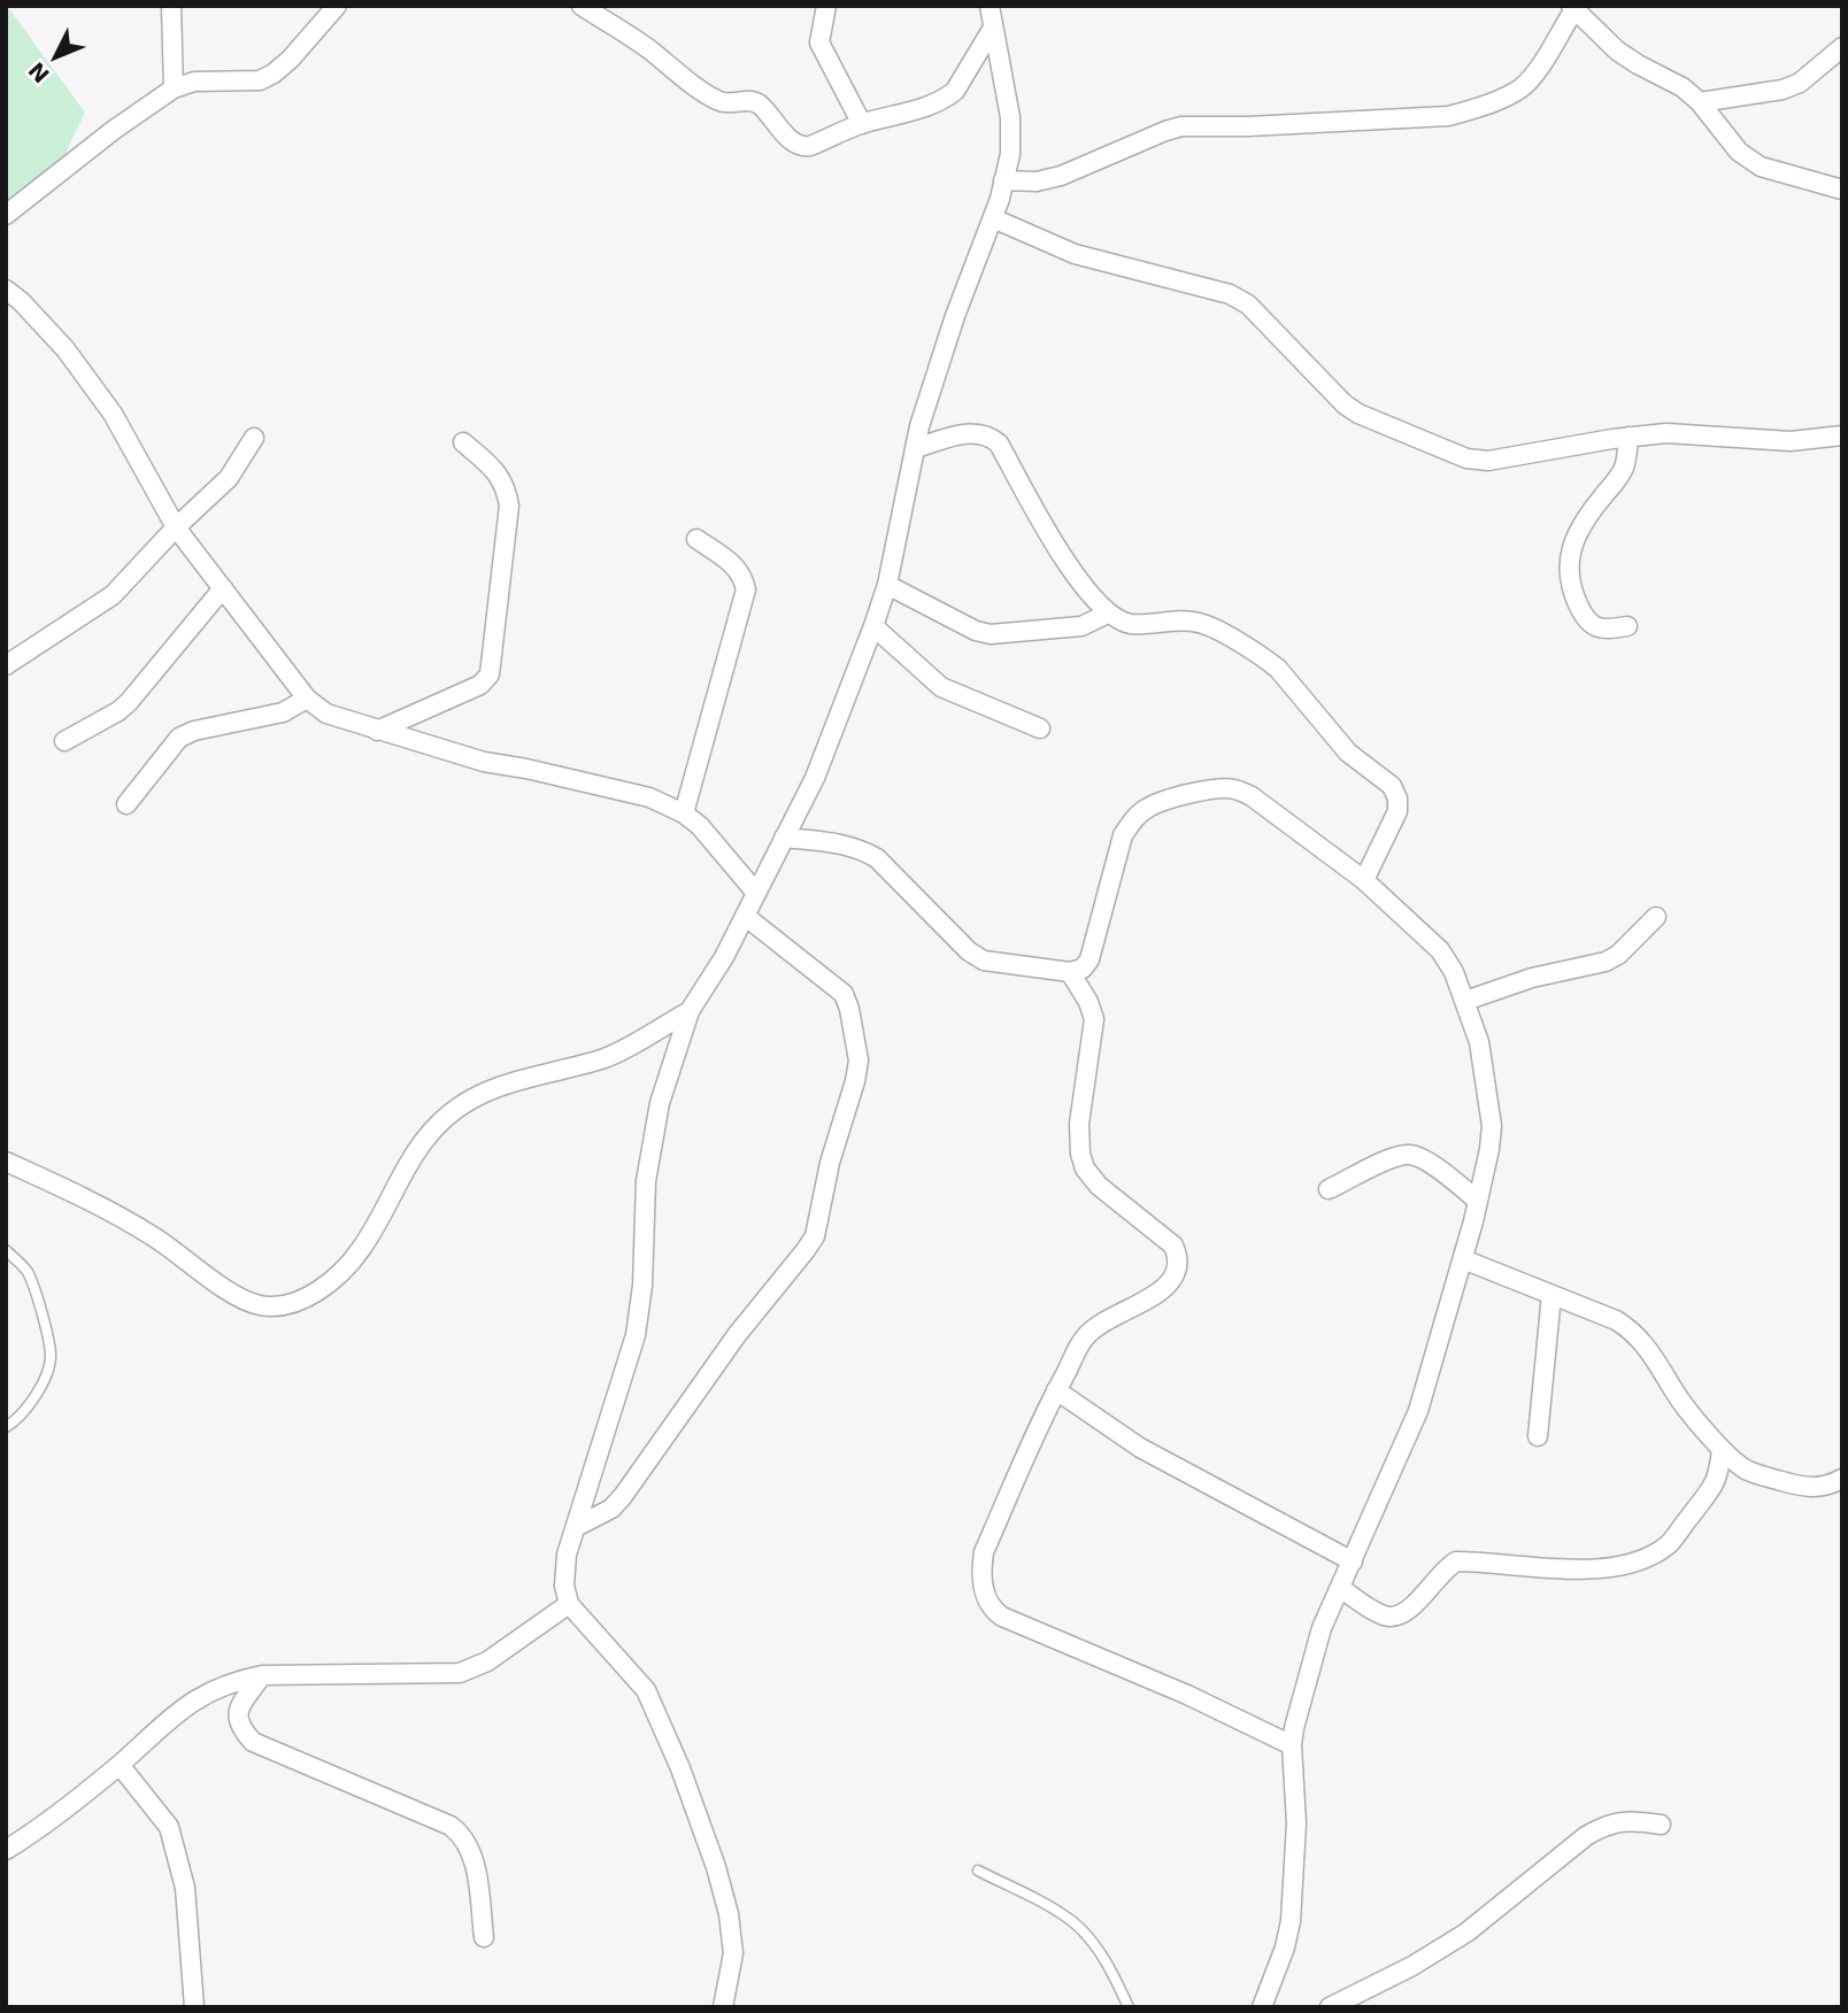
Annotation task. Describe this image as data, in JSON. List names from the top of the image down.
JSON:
{
  "north": "bottom left"
}
